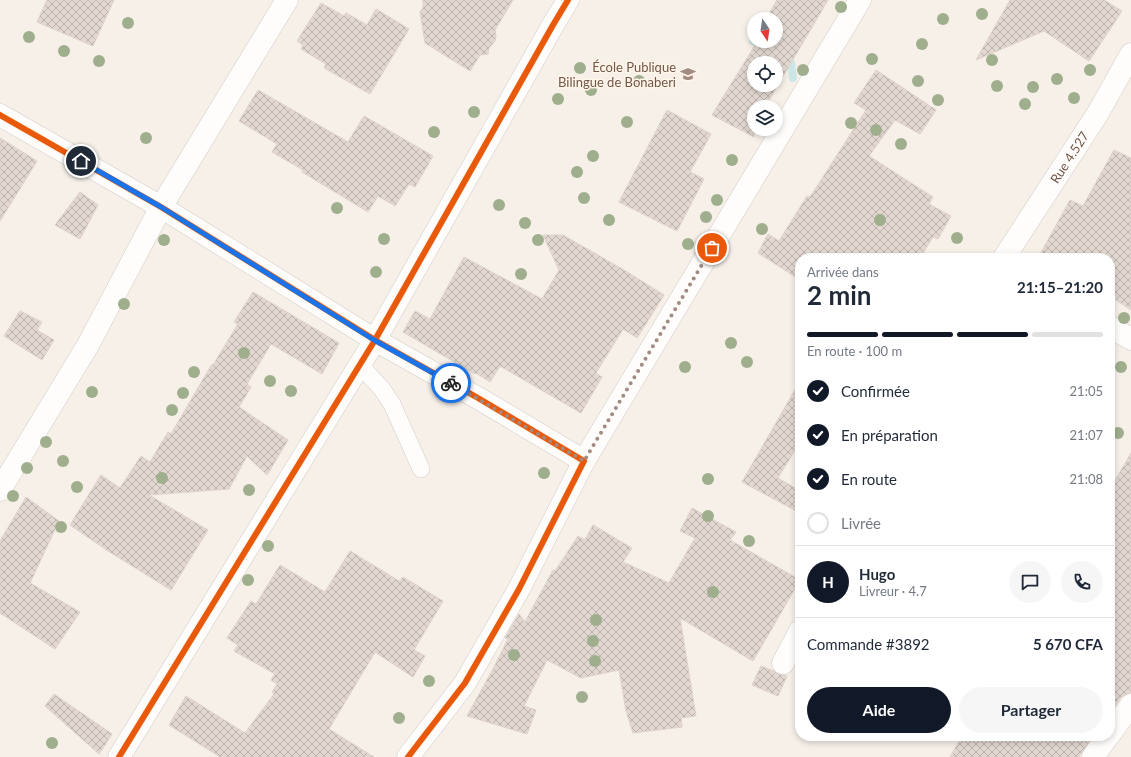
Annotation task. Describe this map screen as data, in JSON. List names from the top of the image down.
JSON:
{
  "streets": {
    "street": ["Rue 4.527"]
  },
  "places": {
    "school or university": ["École Publique Bilingue de Bonaberi"]
  },
  "north": "bottom",
  "page": {
    "heading": ["2 min", "Arrivée dans", "21:15–21:20"],
    "panel": [
      "Hugo",
      "Livreur · 4.7",
      "Commande #3892",
      "5 670 CFA"
    ],
    "bar": "En route · 100 m",
    "list": [
      ["Confirmée", "21:05"],
      ["En préparation", "21:07"],
      ["En route", "21:08"],
      "Livrée"
    ],
    "round": "H",
    "buttons": ["Aide", "Partager"]
  }
}
